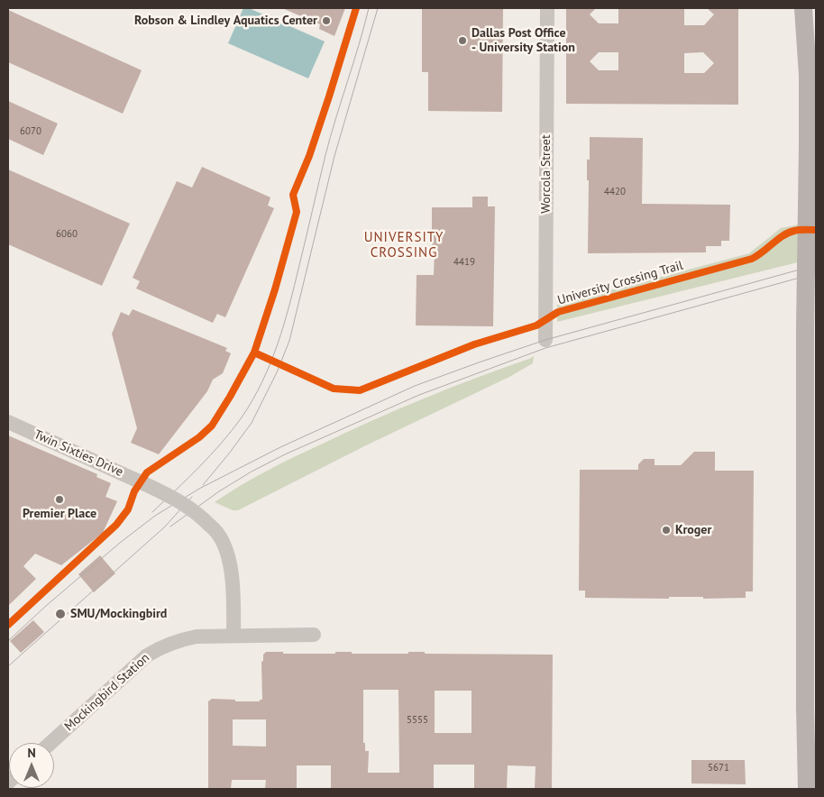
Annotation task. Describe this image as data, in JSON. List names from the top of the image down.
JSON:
{
  "streets": {
    "street": ["Worcola Street", "Twin Sixties Drive", "Mockingbird Station"],
    "cycle path": ["University Crossing Trail"]
  },
  "crossings": [
    ["Twin Sixties Drive", "Mockingbird Station"]
  ],
  "districts": ["UNIVERSITY CROSSING"],
  "places": [
    "Robson & Lindley Aquatics Center",
    "Dallas Post Office - University Station",
    "Premier Place",
    "Kroger",
    "SMU/Mockingbird"
  ],
  "house_numbers": [
    "6070",
    "4420",
    "6060",
    "4419",
    "5555",
    "5671"
  ],
  "north": "top"
}
